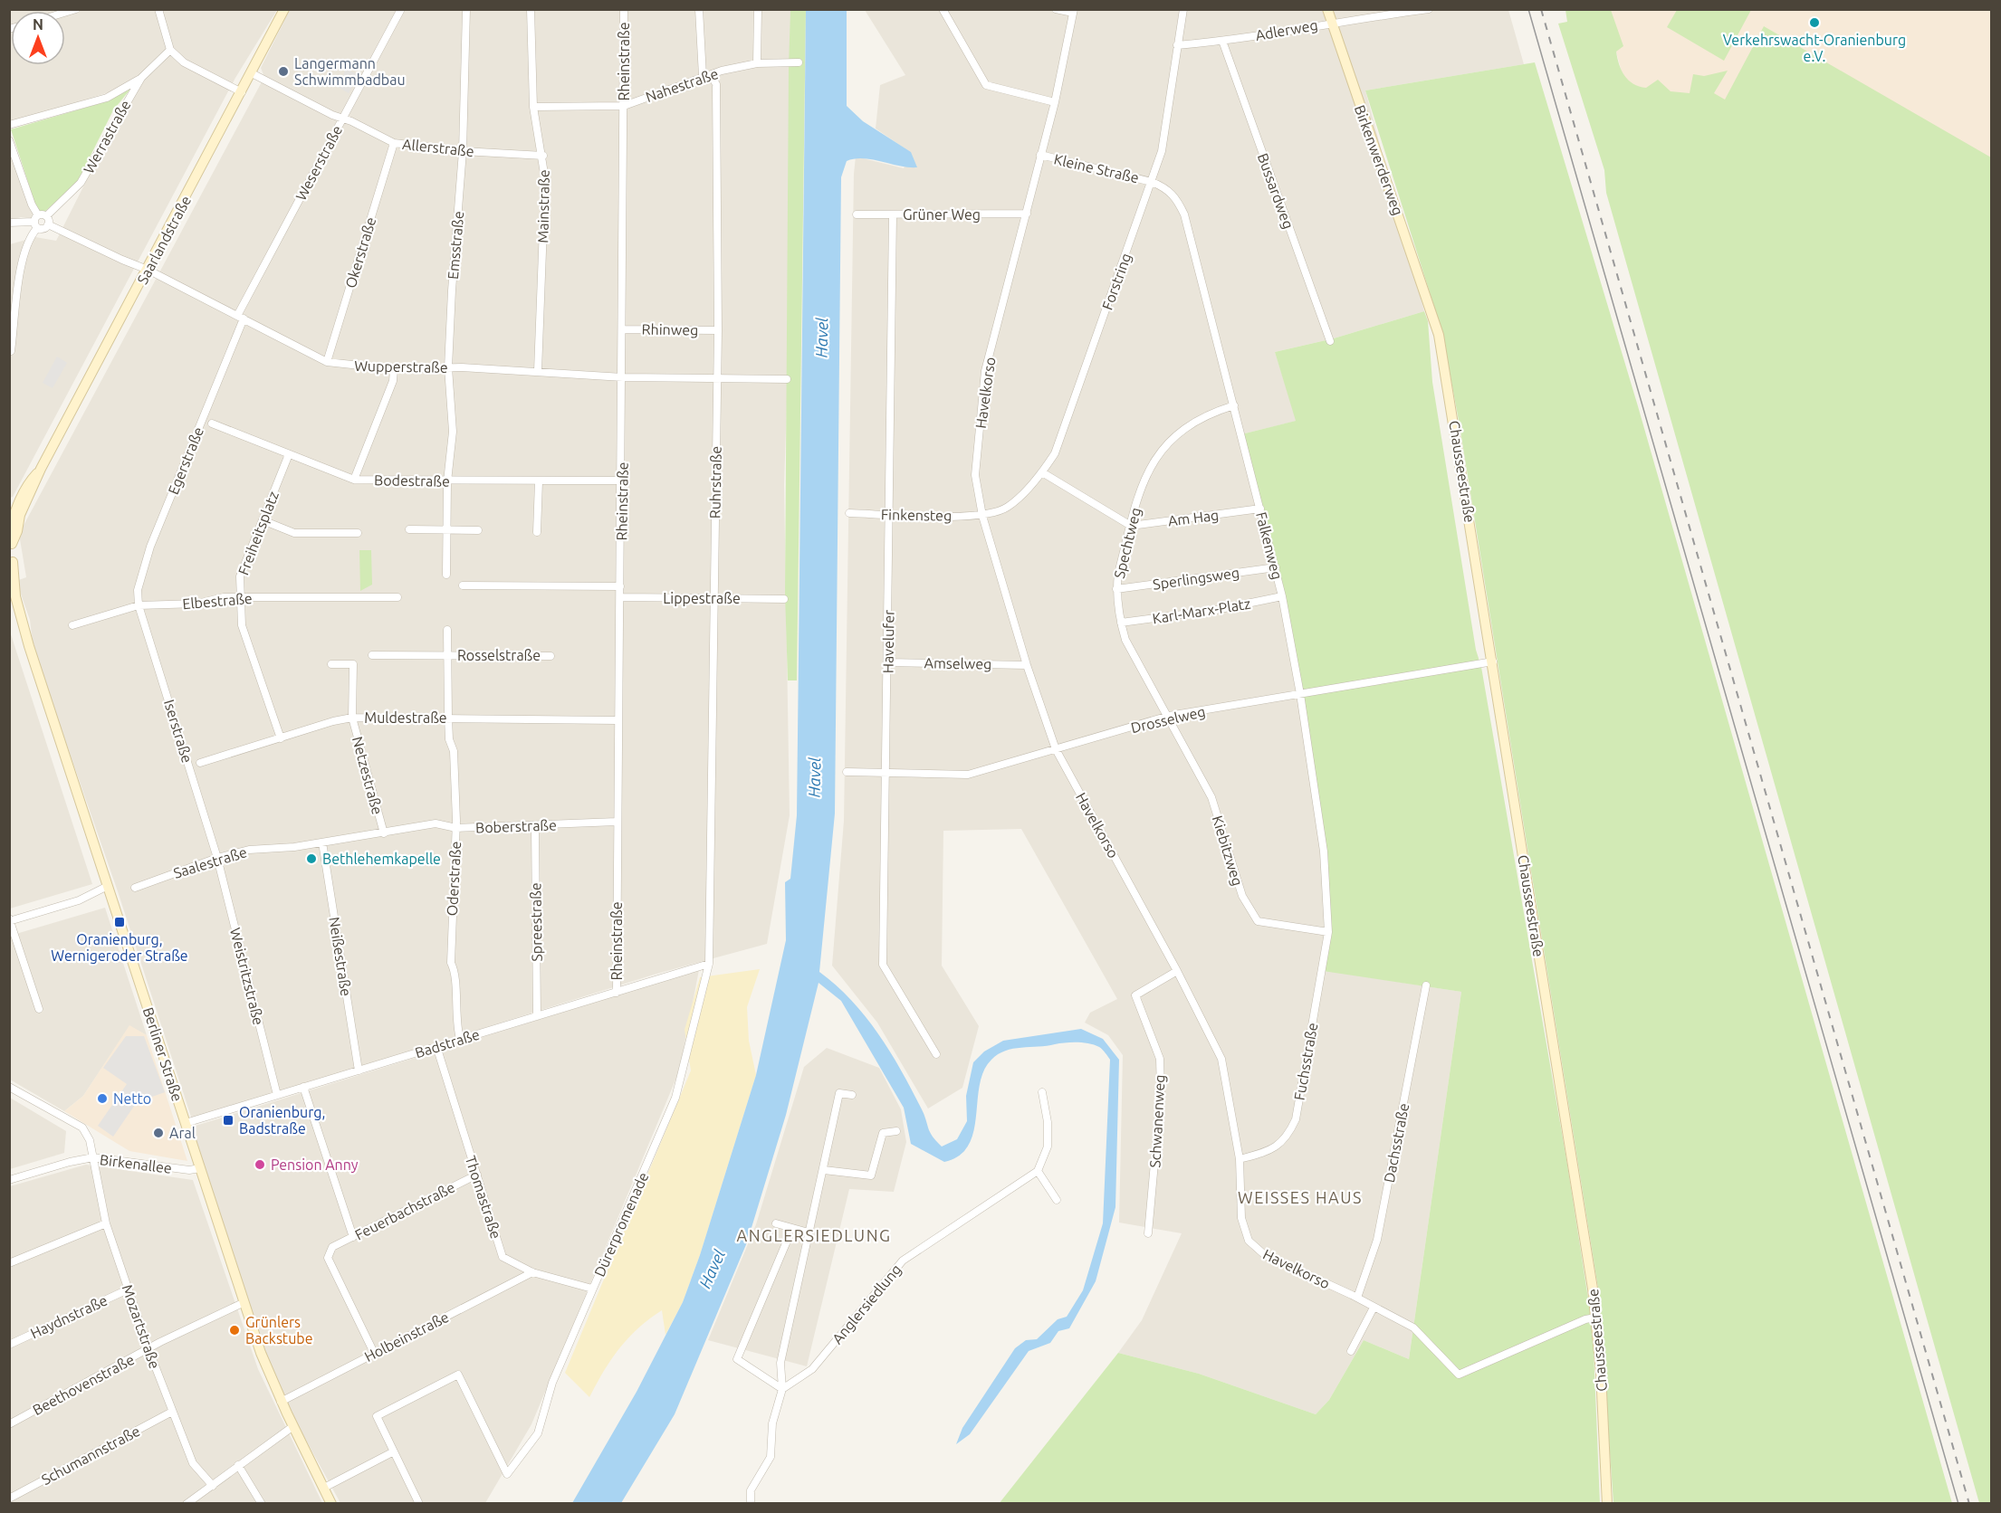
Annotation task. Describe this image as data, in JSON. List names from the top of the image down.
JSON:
{
  "streets": {
    "street": [
      "Adlerweg",
      "Rheinstraße",
      "Nahestraße",
      "Werrastraße",
      "Allerstraße",
      "Birkenwerderweg",
      "Weserstraße",
      "Kleine Straße",
      "Bussardweg",
      "Mainstraße",
      "Grüner Weg",
      "Saarlandstraße",
      "Emsstraße",
      "Okerstraße",
      "Forstring",
      "Rhinweg",
      "Wupperstraße",
      "Havelkorso",
      "Egerstraße",
      "Chausseestraße",
      "Bodestraße",
      "Ruhrstraße",
      "Finkensteg",
      "Am Hag",
      "Freiheitsplatz",
      "Spechtweg",
      "Falkenweg",
      "Sperlingsweg",
      "Lippestraße",
      "Elbestraße",
      "Karl-Marx-Platz",
      "Havelufer",
      "Rosselstraße",
      "Amselweg",
      "Muldestraße",
      "Drosselweg",
      "Iserstraße",
      "Netzestraße",
      "Boberstraße",
      "Kiebitzweg",
      "Saalestraße",
      "Oderstraße",
      "Spreestraße",
      "Neißestraße",
      "Weistritzstraße",
      "Badstraße",
      "Berliner Straße",
      "Fuchsstraße",
      "Schwanenweg",
      "Dachsstraße",
      "Birkenallee",
      "Thomastraße",
      "Feuerbachstraße",
      "Dürerpromenade",
      "Anglersiedlung",
      "Haydnstraße",
      "Mozartstraße",
      "Holbeinstraße",
      "Beethovenstraße",
      "Schumannstraße"
    ]
  },
  "crossings": [
    ["Adlerweg", "Birkenwerderweg"],
    ["Adlerweg", "Bussardweg"],
    ["Adlerweg", "Forstring"],
    ["Rheinstraße", "Nahestraße"],
    ["Rheinstraße", "Rhinweg"],
    ["Rheinstraße", "Wupperstraße"],
    ["Rheinstraße", "Bodestraße"],
    ["Rheinstraße", "Lippestraße"],
    ["Rheinstraße", "Muldestraße"],
    ["Rheinstraße", "Boberstraße"],
    ["Rheinstraße", "Badstraße"],
    ["Nahestraße", "Mainstraße"],
    ["Nahestraße", "Ruhrstraße"],
    ["Allerstraße", "Weserstraße"],
    ["Allerstraße", "Mainstraße"],
    ["Allerstraße", "Saarlandstraße"],
    ["Allerstraße", "Emsstraße"],
    ["Allerstraße", "Okerstraße"],
    ["Birkenwerderweg", "Chausseestraße"],
    ["Weserstraße", "Wupperstraße"],
    ["Weserstraße", "Egerstraße"],
    ["Kleine Straße", "Forstring"],
    ["Kleine Straße", "Havelkorso"],
    ["Kleine Straße", "Falkenweg"],
    ["Mainstraße", "Wupperstraße"],
    ["Grüner Weg", "Havelkorso"],
    ["Grüner Weg", "Havelufer"],
    ["Saarlandstraße", "Wupperstraße"],
    ["Saarlandstraße", "Berliner Straße"],
    ["Emsstraße", "Wupperstraße"],
    ["Emsstraße", "Bodestraße"],
    ["Okerstraße", "Wupperstraße"],
    ["Forstring", "Havelkorso"],
    ["Forstring", "Finkensteg"],
    ["Forstring", "Falkenweg"],
    ["Rhinweg", "Ruhrstraße"],
    ["Wupperstraße", "Egerstraße"],
    ["Wupperstraße", "Ruhrstraße"],
    ["Havelkorso", "Chausseestraße"],
    ["Havelkorso", "Finkensteg"],
    ["Havelkorso", "Amselweg"],
    ["Havelkorso", "Drosselweg"],
    ["Havelkorso", "Fuchsstraße"],
    ["Havelkorso", "Schwanenweg"],
    ["Havelkorso", "Dachsstraße"],
    ["Egerstraße", "Elbestraße"],
    ["Egerstraße", "Iserstraße"],
    ["Chausseestraße", "Drosselweg"],
    ["Bodestraße", "Freiheitsplatz"],
    ["Ruhrstraße", "Lippestraße"],
    ["Ruhrstraße", "Badstraße"],
    ["Ruhrstraße", "Dürerpromenade"],
    ["Finkensteg", "Havelufer"],
    ["Am Hag", "Spechtweg"],
    ["Am Hag", "Falkenweg"],
    ["Freiheitsplatz", "Elbestraße"],
    ["Freiheitsplatz", "Muldestraße"],
    ["Spechtweg", "Falkenweg"],
    ["Spechtweg", "Sperlingsweg"],
    ["Spechtweg", "Karl-Marx-Platz"],
    ["Spechtweg", "Drosselweg"],
    ["Spechtweg", "Kiebitzweg"],
    ["Falkenweg", "Sperlingsweg"],
    ["Falkenweg", "Karl-Marx-Platz"],
    ["Falkenweg", "Drosselweg"],
    ["Falkenweg", "Kiebitzweg"],
    ["Falkenweg", "Fuchsstraße"],
    ["Elbestraße", "Iserstraße"],
    ["Havelufer", "Amselweg"],
    ["Havelufer", "Drosselweg"],
    ["Rosselstraße", "Muldestraße"],
    ["Rosselstraße", "Oderstraße"],
    ["Muldestraße", "Netzestraße"],
    ["Muldestraße", "Oderstraße"],
    ["Drosselweg", "Kiebitzweg"],
    ["Iserstraße", "Saalestraße"],
    ["Iserstraße", "Weistritzstraße"],
    ["Netzestraße", "Boberstraße"],
    ["Netzestraße", "Saalestraße"],
    ["Boberstraße", "Saalestraße"],
    ["Boberstraße", "Oderstraße"],
    ["Boberstraße", "Spreestraße"],
    ["Kiebitzweg", "Fuchsstraße"],
    ["Saalestraße", "Neißestraße"],
    ["Saalestraße", "Weistritzstraße"],
    ["Oderstraße", "Badstraße"],
    ["Spreestraße", "Badstraße"],
    ["Neißestraße", "Badstraße"],
    ["Weistritzstraße", "Badstraße"],
    ["Badstraße", "Berliner Straße"],
    ["Badstraße", "Thomastraße"],
    ["Badstraße", "Dürerpromenade"],
    ["Berliner Straße", "Birkenallee"],
    ["Berliner Straße", "Holbeinstraße"],
    ["Berliner Straße", "Beethovenstraße"],
    ["Birkenallee", "Mozartstraße"],
    ["Thomastraße", "Feuerbachstraße"],
    ["Thomastraße", "Dürerpromenade"],
    ["Thomastraße", "Holbeinstraße"],
    ["Feuerbachstraße", "Holbeinstraße"],
    ["Haydnstraße", "Mozartstraße"],
    ["Mozartstraße", "Beethovenstraße"],
    ["Mozartstraße", "Schumannstraße"]
  ],
  "districts": ["WEISSES HAUS", "ANGLERSIEDLUNG"],
  "water": ["Havel"],
  "places": {
    "other": [
      "Verkehrswacht-Oranienburg e.V.",
      "Langermann Schwimmbadbau",
      "Bethlehemkapelle",
      "Netto",
      "Aral",
      "Pension Anny",
      "Grünlers Backstube"
    ],
    "transit": ["Oranienburg, Wernigeroder Straße", "Oranienburg, Badstraße"]
  },
  "north": "top"
}
